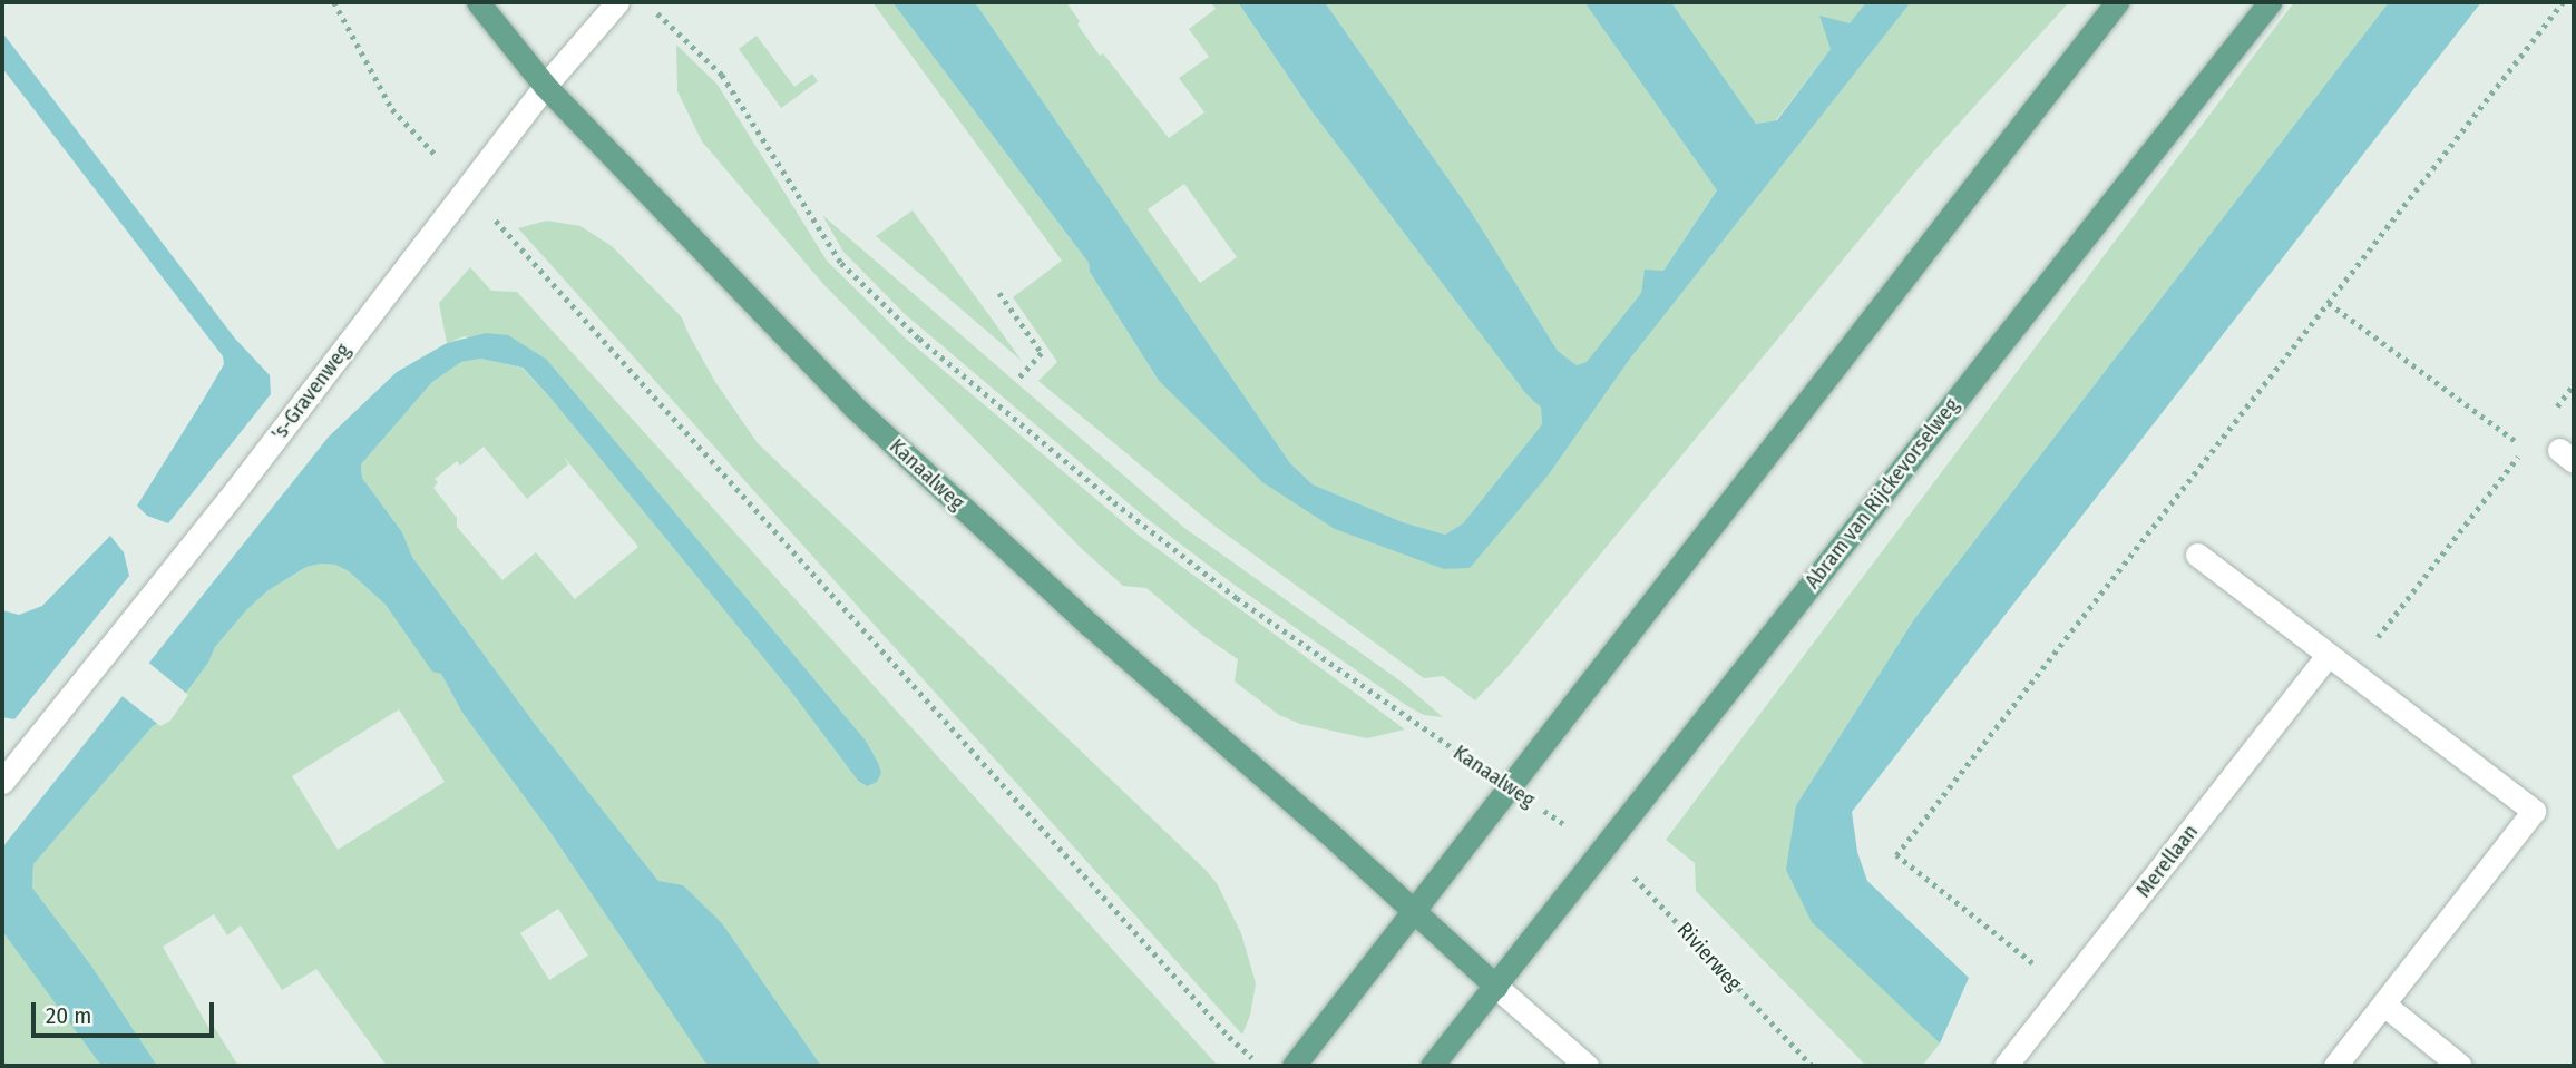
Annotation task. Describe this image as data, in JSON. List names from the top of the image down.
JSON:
{
  "streets": {
    "main road": ["Kanaalweg", "Abram van Rijckevorselweg"],
    "street": ["'s-Gravenweg", "Merellaan"],
    "path": ["Rivierweg"]
  },
  "crossings": [
    ["'s-Gravenweg", "Kanaalweg"],
    ["Kanaalweg", "Abram van Rijckevorselweg"],
    ["Kanaalweg", "Rivierweg"],
    ["Abram van Rijckevorselweg", "Rivierweg"]
  ],
  "scale_bar": "20 m"
}
